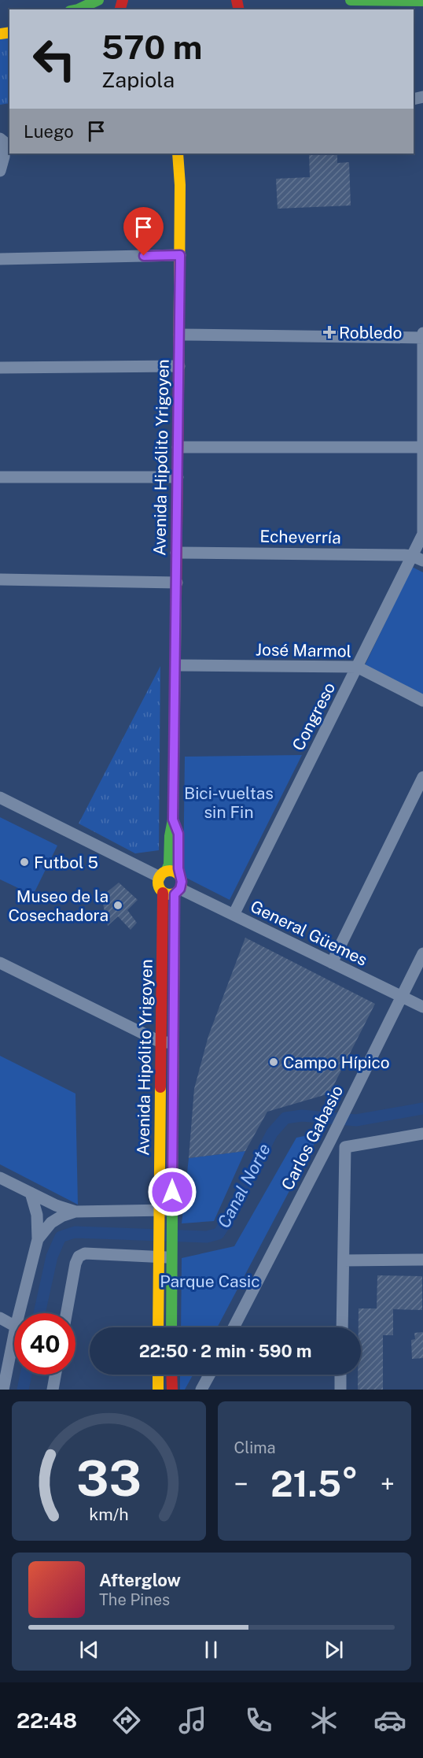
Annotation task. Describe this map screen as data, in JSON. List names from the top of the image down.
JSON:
{
  "streets": {
    "main road": ["Avenida Hipólito Yrigoyen"],
    "street": [
      "Echeverría",
      "José Marmol",
      "Congreso",
      "General Güemes",
      "Carlos Gabasio"
    ]
  },
  "crossings": [
    ["Avenida Hipólito Yrigoyen", "Echeverría"],
    ["Avenida Hipólito Yrigoyen", "José Marmol"],
    ["Avenida Hipólito Yrigoyen", "General Güemes"],
    ["Echeverría", "Congreso"],
    ["José Marmol", "Congreso"],
    ["Congreso", "General Güemes"],
    ["General Güemes", "Carlos Gabasio"]
  ],
  "water": ["Canal Norte"],
  "parks": ["Bici-vueltas sin Fin", "Parque Casic"],
  "places": {
    "health": ["Robledo"],
    "other": ["Futbol 5", "Museo de la Cosechadora", "Campo Hípico"]
  },
  "page": {
    "turn": ["570 m", "Zapiola"],
    "then": "Luego",
    "limit": "40",
    "trip": "22:50 · 2 min · 590 m",
    "tile": "Clima",
    "heat": ["−", "21.5°", "+"],
    "song": ["Afterglow", "The Pines"],
    "tabs": "22:48",
    "gauge": ["33", "km/h"]
  }
}
